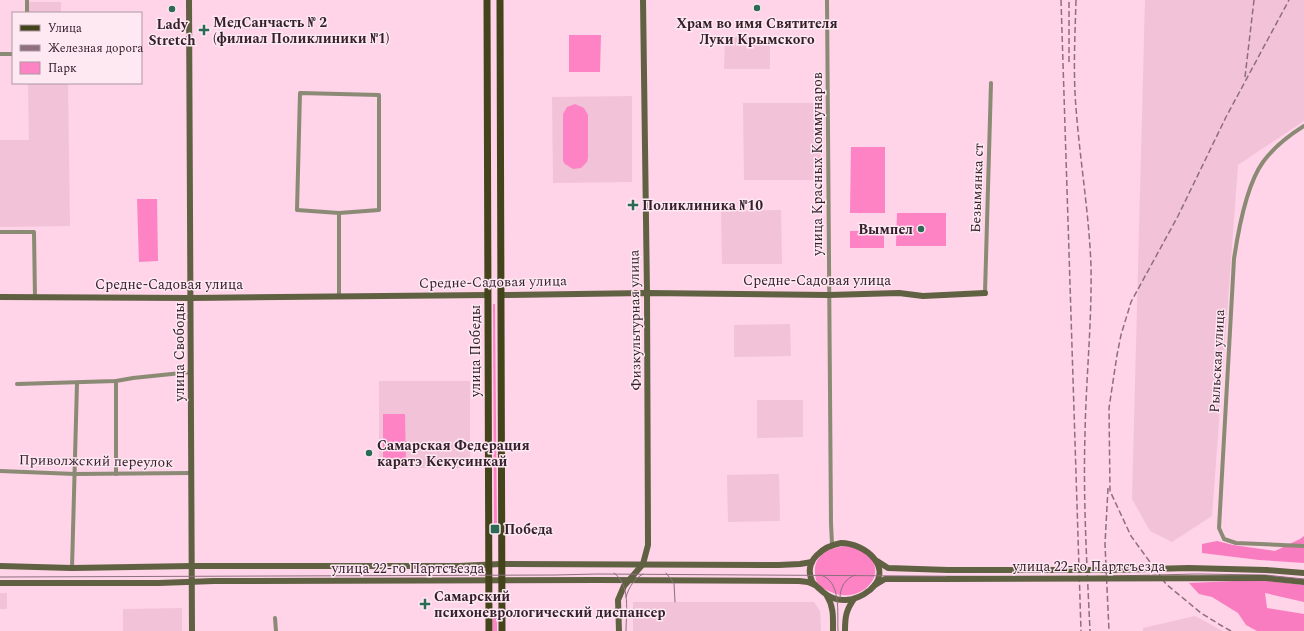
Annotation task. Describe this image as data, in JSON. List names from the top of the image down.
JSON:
{
  "streets": {
    "main road": [
      "Средне-Садовая улица",
      "Физкультурная улица",
      "улица Победы",
      "улица Свободы",
      "улица 22-го Партсъезда"
    ],
    "street": [
      "улица Красных Коммунаров",
      "Безымянка ст",
      "Рыльская улица",
      "Приволжский переулок"
    ]
  },
  "crossings": [
    ["улица Красных Коммунаров", "Средне-Садовая улица"],
    ["улица Красных Коммунаров", "улица 22-го Партсъезда"],
    ["Безымянка ст", "Средне-Садовая улица"],
    ["Средне-Садовая улица", "Физкультурная улица"],
    ["Средне-Садовая улица", "улица Победы"],
    ["Средне-Садовая улица", "улица Свободы"],
    ["Физкультурная улица", "улица 22-го Партсъезда"],
    ["улица Победы", "улица 22-го Партсъезда"],
    ["улица Свободы", "Приволжский переулок"],
    ["улица Свободы", "улица 22-го Партсъезда"]
  ],
  "places": {
    "other": [
      "Храм во имя Святителя Луки Крымского",
      "Lady Stretch",
      "Вымпел",
      "Самарская Федерация каратэ Кекусинкай"
    ],
    "health": ["МедСанчасть № 2 (филиал Поликлиники №1)", "Поликлиника №10", "Самарский психоневрологический диспансер"],
    "transit": ["Победа"]
  },
  "legend": ["Улица", "Железная дорога", "Парк"]
}
